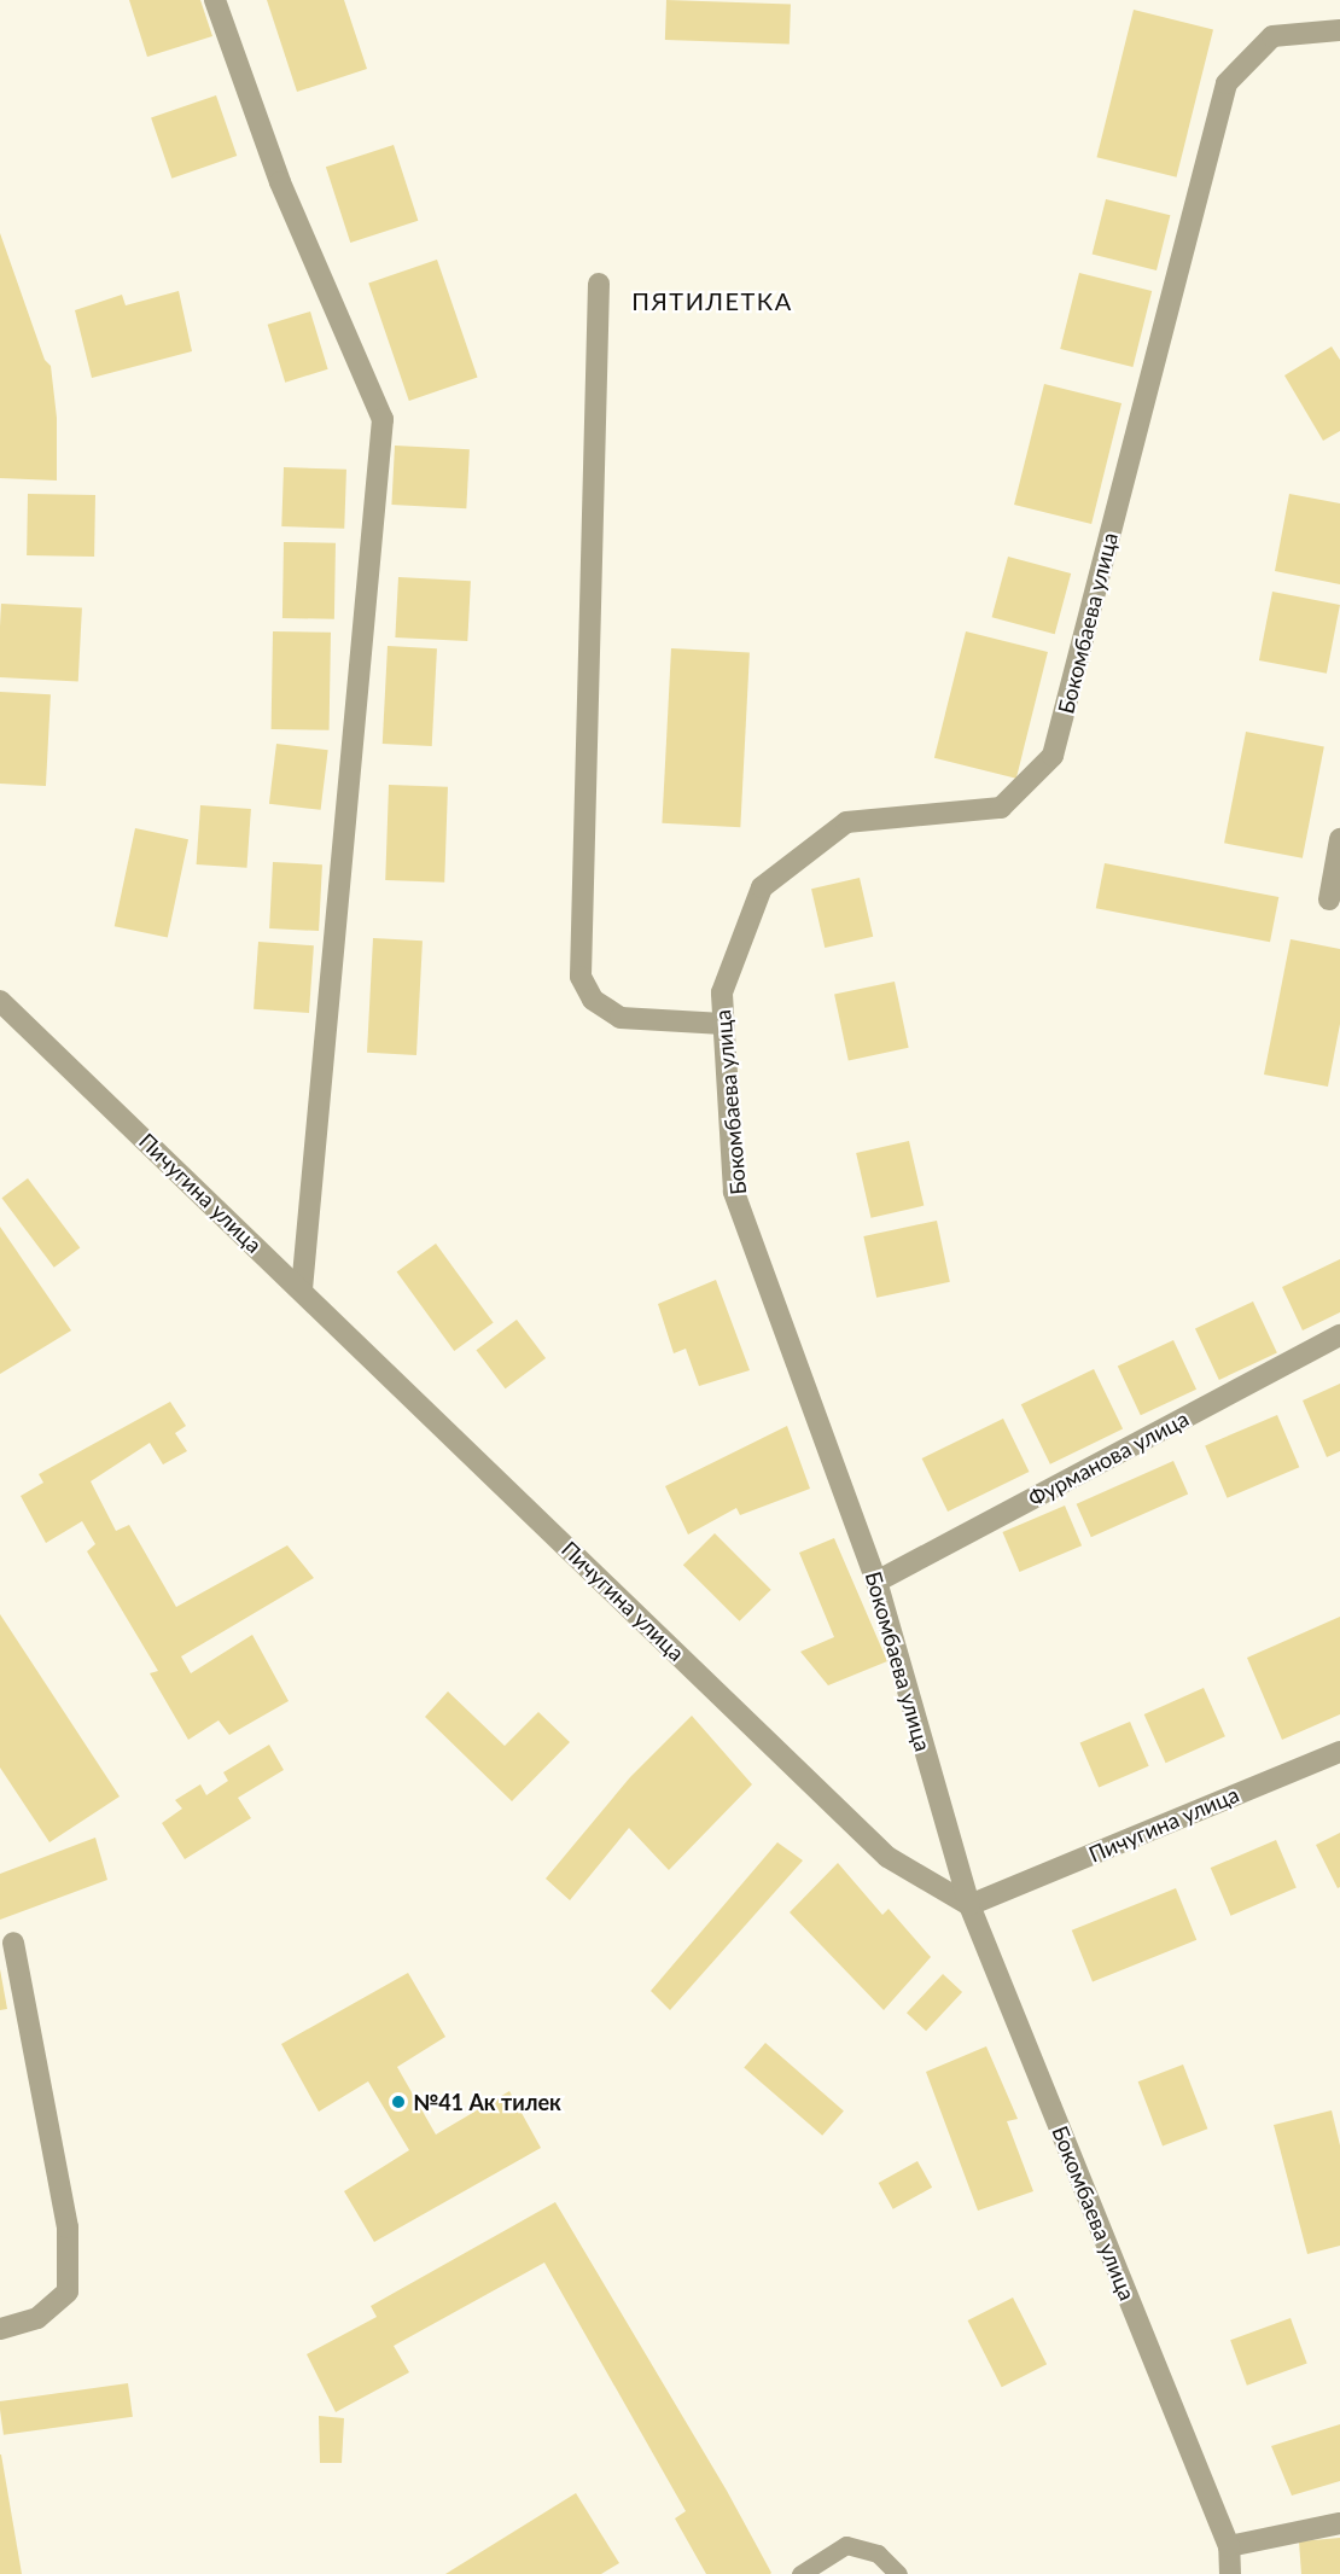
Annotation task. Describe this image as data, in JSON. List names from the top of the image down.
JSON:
{
  "streets": {
    "street": ["Бокомбаева улица", "Пичугина улица", "Фурманова улица"]
  },
  "crossings": [
    ["Бокомбаева улица", "Пичугина улица"],
    ["Бокомбаева улица", "Фурманова улица"]
  ],
  "districts": ["ПЯТИЛЕТКА"],
  "places": ["№41 Ак тилек"]
}
